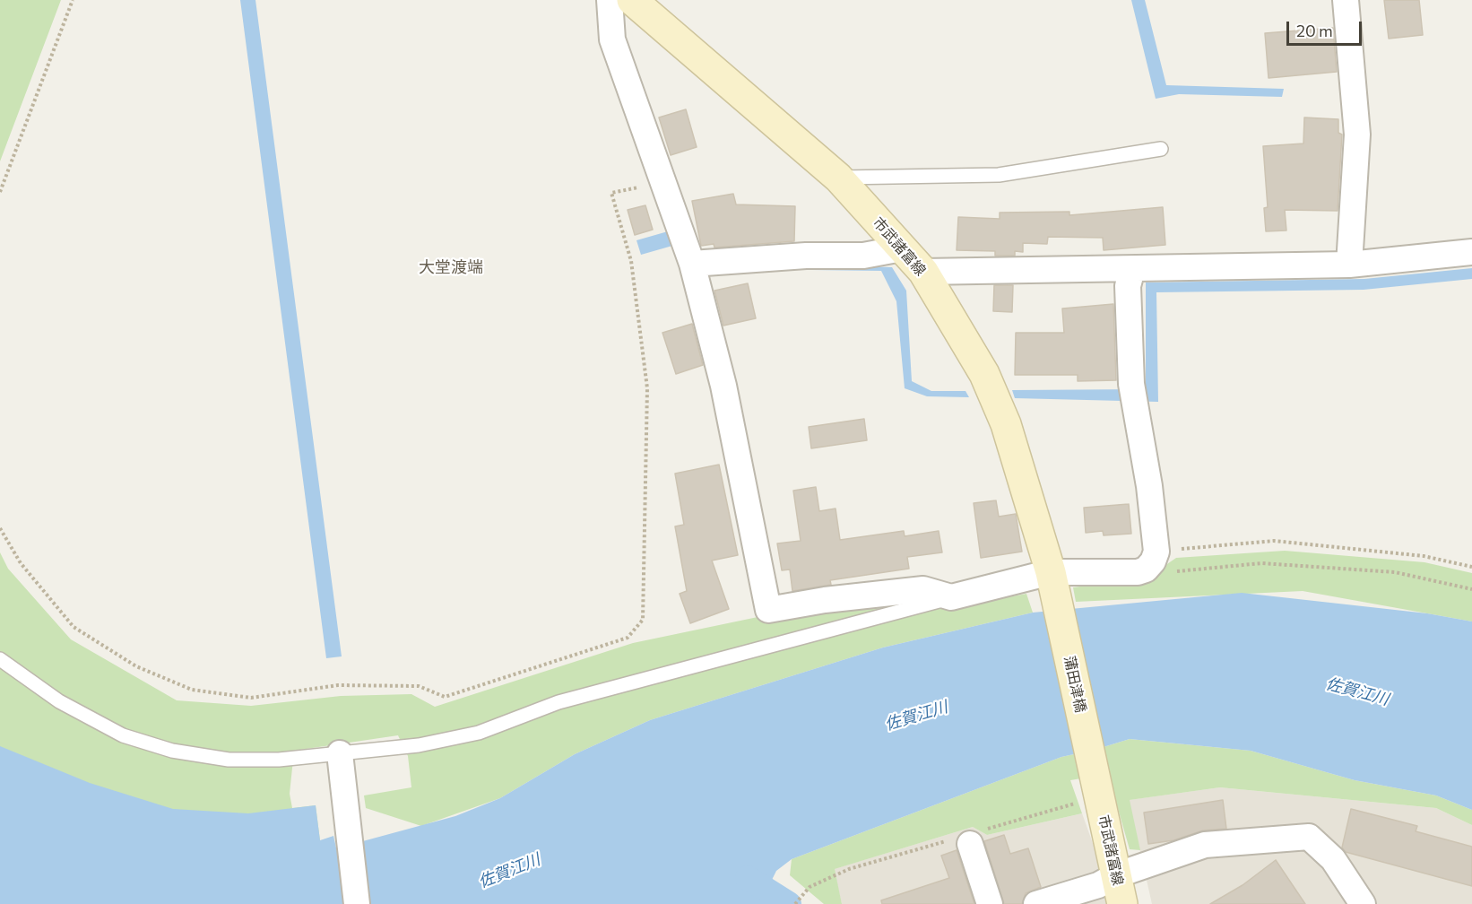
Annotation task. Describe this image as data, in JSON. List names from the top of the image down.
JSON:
{
  "streets": {
    "main road": ["市武諸富線", "蒲田津橋"]
  },
  "crossings": [
    ["市武諸富線", "蒲田津橋"]
  ],
  "districts": ["大堂渡端"],
  "water": ["佐賀江川"],
  "scale_bar": "20 m"
}
